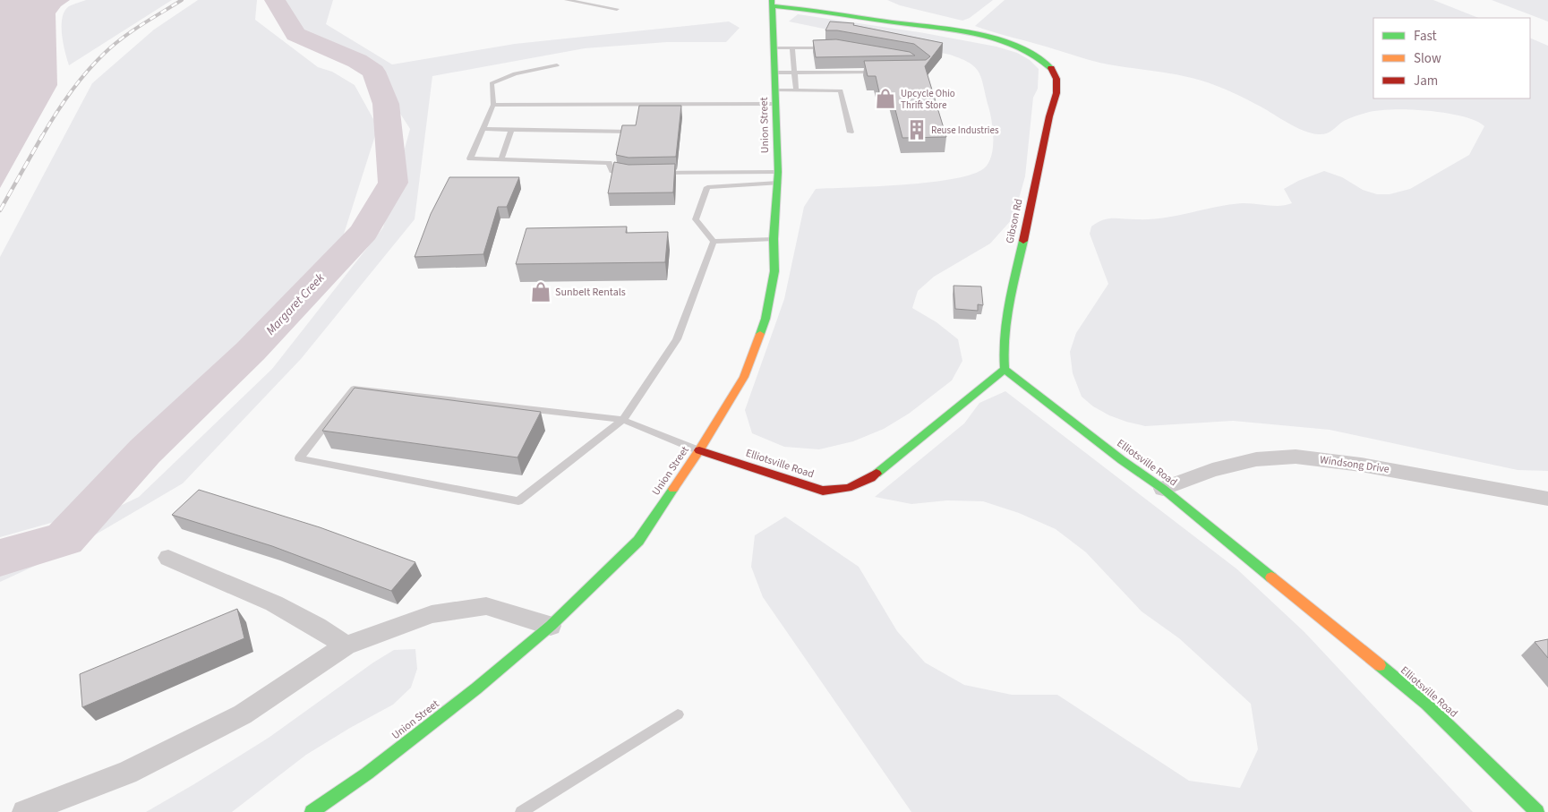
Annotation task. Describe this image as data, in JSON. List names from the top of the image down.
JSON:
{
  "streets": {
    "street": [
      "Union Street",
      "Gibson Rd",
      "Elliotsville Road",
      "Windsong Drive"
    ]
  },
  "crossings": [
    ["Union Street", "Gibson Rd"],
    ["Union Street", "Elliotsville Road"],
    ["Gibson Rd", "Elliotsville Road"],
    ["Elliotsville Road", "Windsong Drive"]
  ],
  "water": ["Margaret Creek"],
  "places": {
    "shop": ["Upcycle Ohio Thrift Store", "Sunbelt Rentals"],
    "building": ["Reuse Industries"]
  },
  "legend": ["Fast", "Slow", "Jam"]
}
